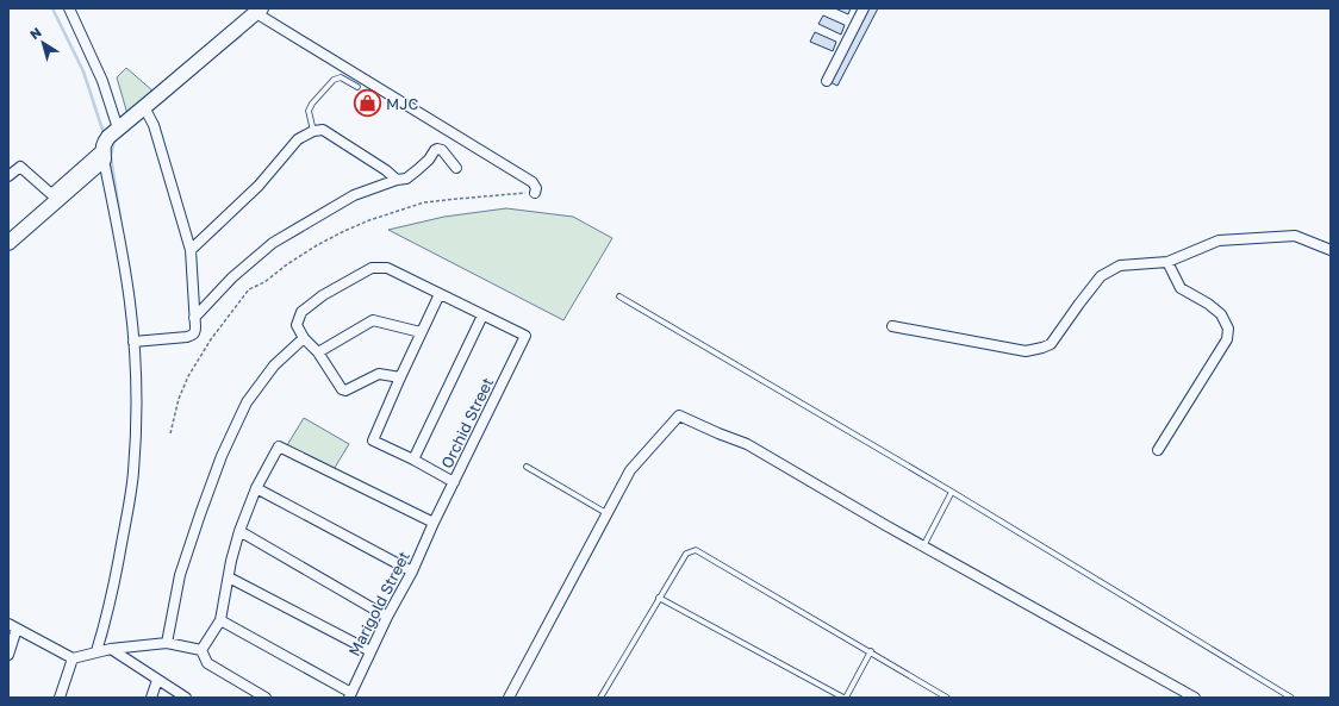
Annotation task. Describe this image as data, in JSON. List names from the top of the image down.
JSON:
{
  "streets": {
    "street": ["Orchid Street", "Marigold Street"]
  },
  "crossings": [
    ["Orchid Street", "Marigold Street"]
  ],
  "places": {
    "shop": ["MJC"]
  },
  "north": "top left"
}
